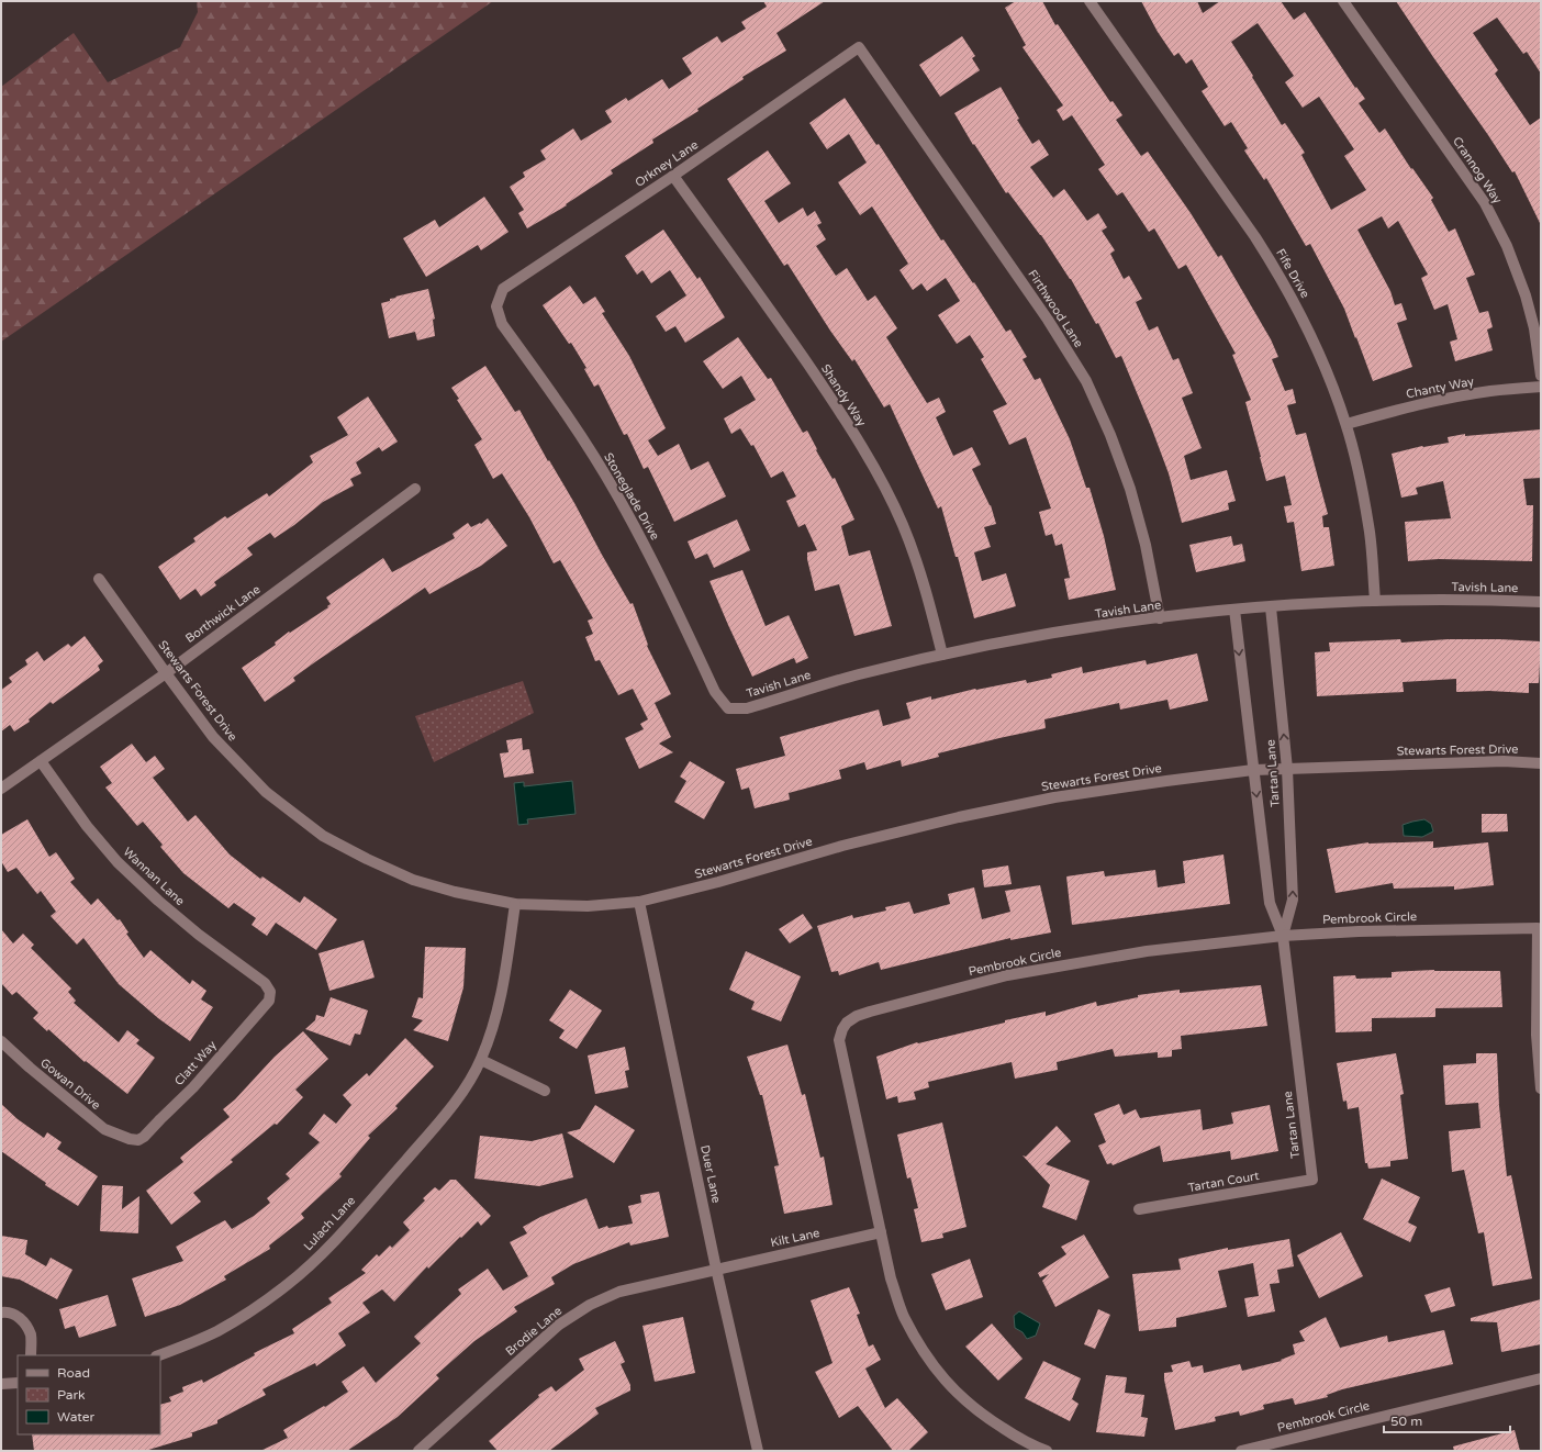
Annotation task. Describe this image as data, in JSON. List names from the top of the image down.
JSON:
{
  "streets": {
    "street": [
      "Orkney Lane",
      "Crannog Way",
      "Fife Drive",
      "Firthwood Lane",
      "Chanty Way",
      "Shandy Way",
      "Stoneglade Drive",
      "Tavish Lane",
      "Borthwick Lane",
      "Stewarts Forest Drive",
      "Tartan Lane",
      "Wannan Lane",
      "Pembrook Circle",
      "Clatt Way",
      "Gowan Drive",
      "Duer Lane",
      "Tartan Court",
      "Lulach Lane",
      "Kilt Lane",
      "Brodie Lane"
    ]
  },
  "crossings": [
    ["Orkney Lane", "Firthwood Lane"],
    ["Orkney Lane", "Shandy Way"],
    ["Orkney Lane", "Stoneglade Drive"],
    ["Fife Drive", "Chanty Way"],
    ["Fife Drive", "Tavish Lane"],
    ["Firthwood Lane", "Tavish Lane"],
    ["Shandy Way", "Tavish Lane"],
    ["Stoneglade Drive", "Tavish Lane"],
    ["Tavish Lane", "Tartan Lane"],
    ["Borthwick Lane", "Stewarts Forest Drive"],
    ["Borthwick Lane", "Wannan Lane"],
    ["Stewarts Forest Drive", "Tartan Lane"],
    ["Stewarts Forest Drive", "Duer Lane"],
    ["Stewarts Forest Drive", "Lulach Lane"],
    ["Tartan Lane", "Pembrook Circle"],
    ["Tartan Lane", "Tartan Court"],
    ["Wannan Lane", "Clatt Way"],
    ["Pembrook Circle", "Kilt Lane"],
    ["Clatt Way", "Gowan Drive"],
    ["Duer Lane", "Kilt Lane"],
    ["Duer Lane", "Brodie Lane"],
    ["Kilt Lane", "Brodie Lane"]
  ],
  "legend": ["Road", "Park", "Water"],
  "scale_bar": "50 m"
}
